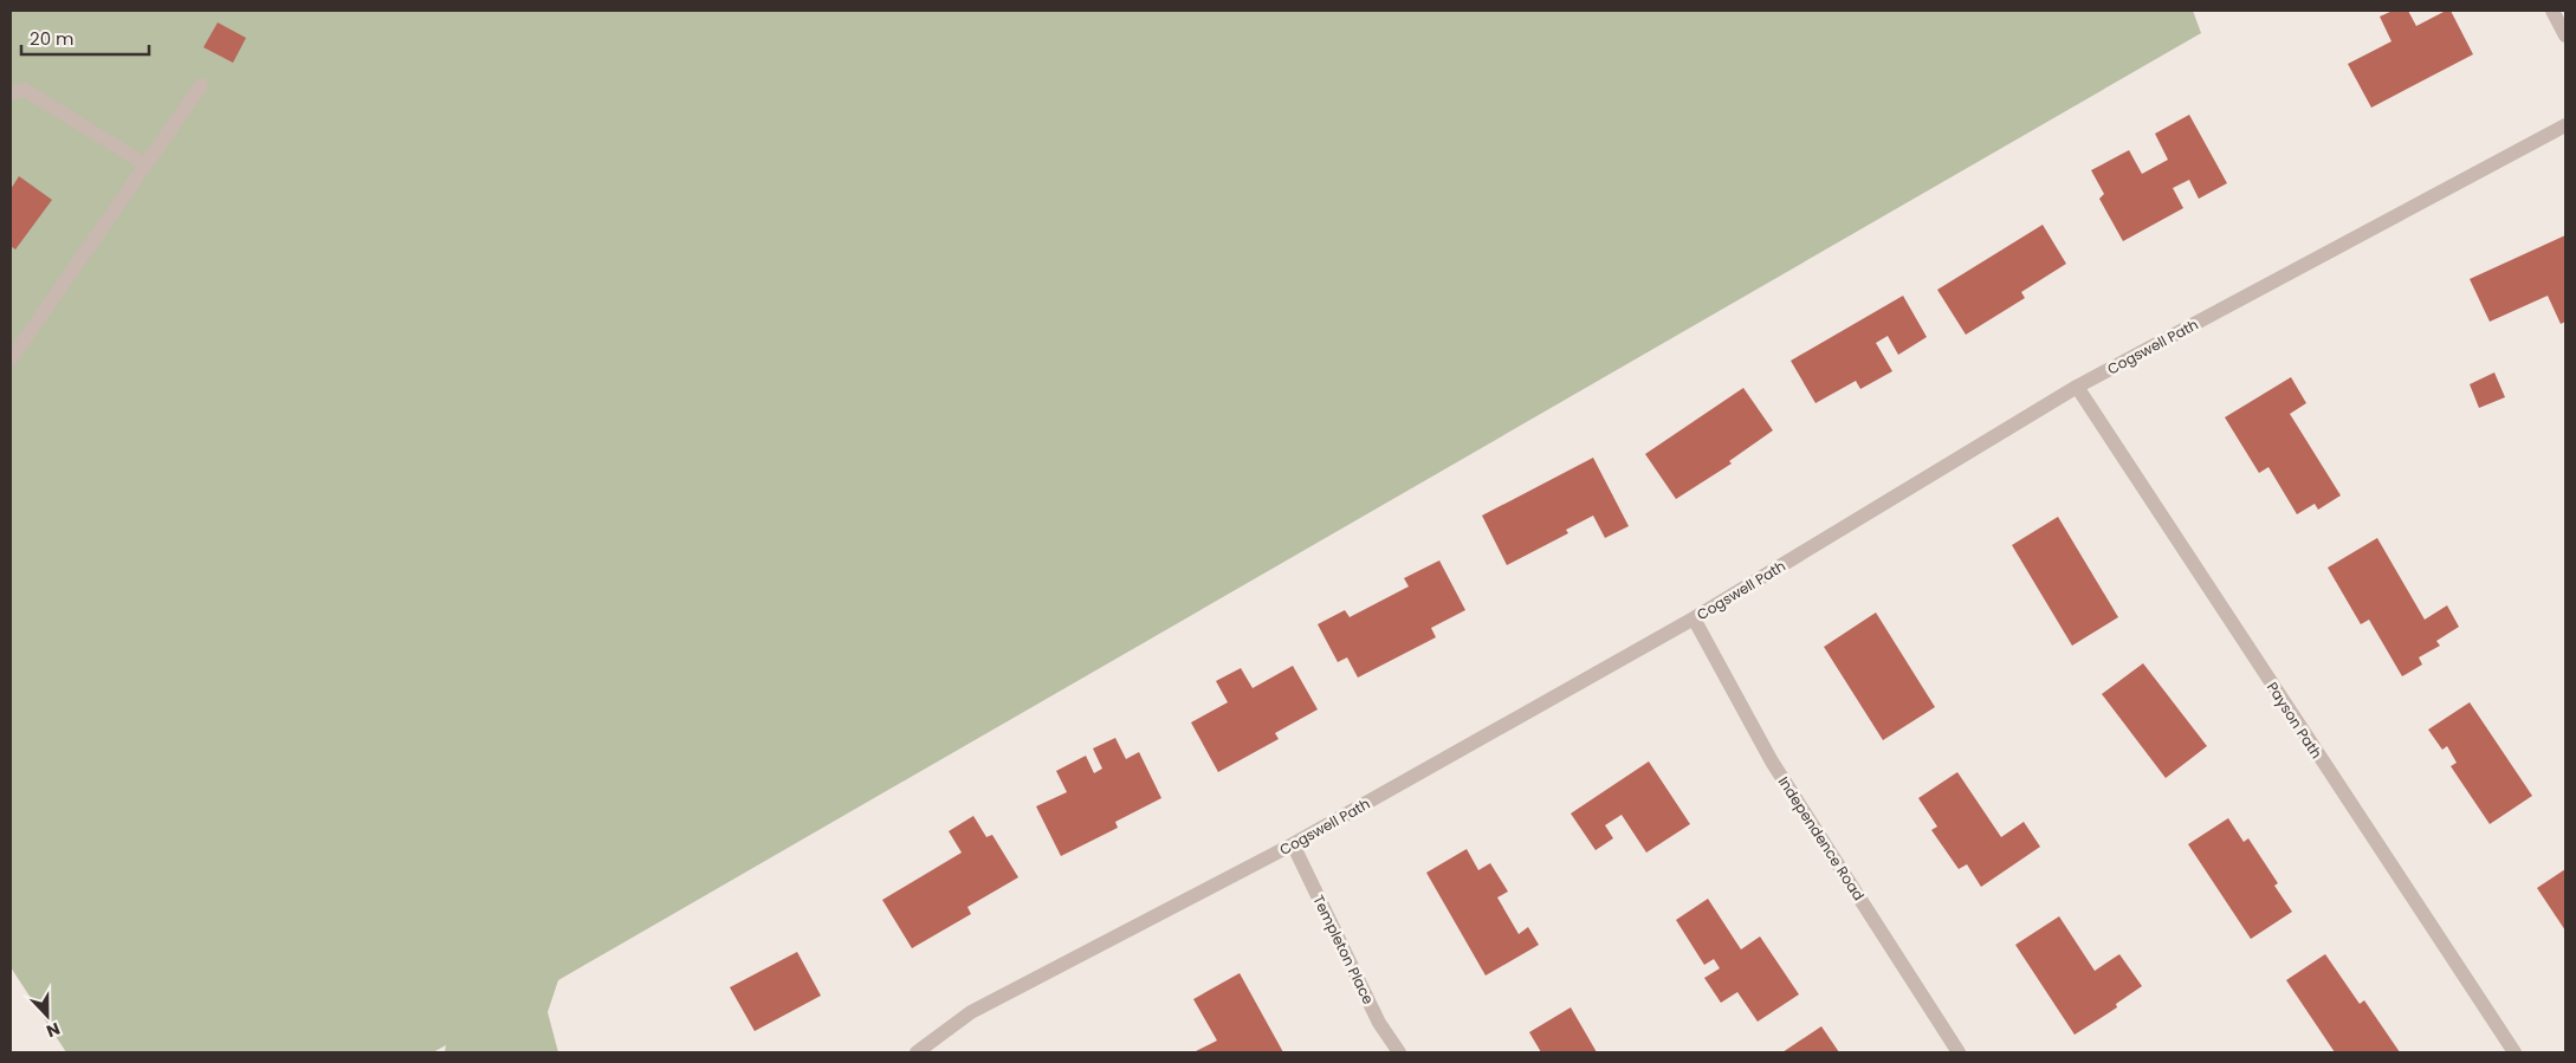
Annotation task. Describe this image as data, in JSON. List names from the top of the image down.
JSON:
{
  "streets": {
    "street": [
      "Cogswell Path",
      "Payson Path",
      "Independence Road",
      "Templeton Place"
    ]
  },
  "crossings": [
    ["Cogswell Path", "Payson Path"],
    ["Cogswell Path", "Independence Road"],
    ["Cogswell Path", "Templeton Place"]
  ],
  "scale_bar": "20 m",
  "north": "bottom"
}
